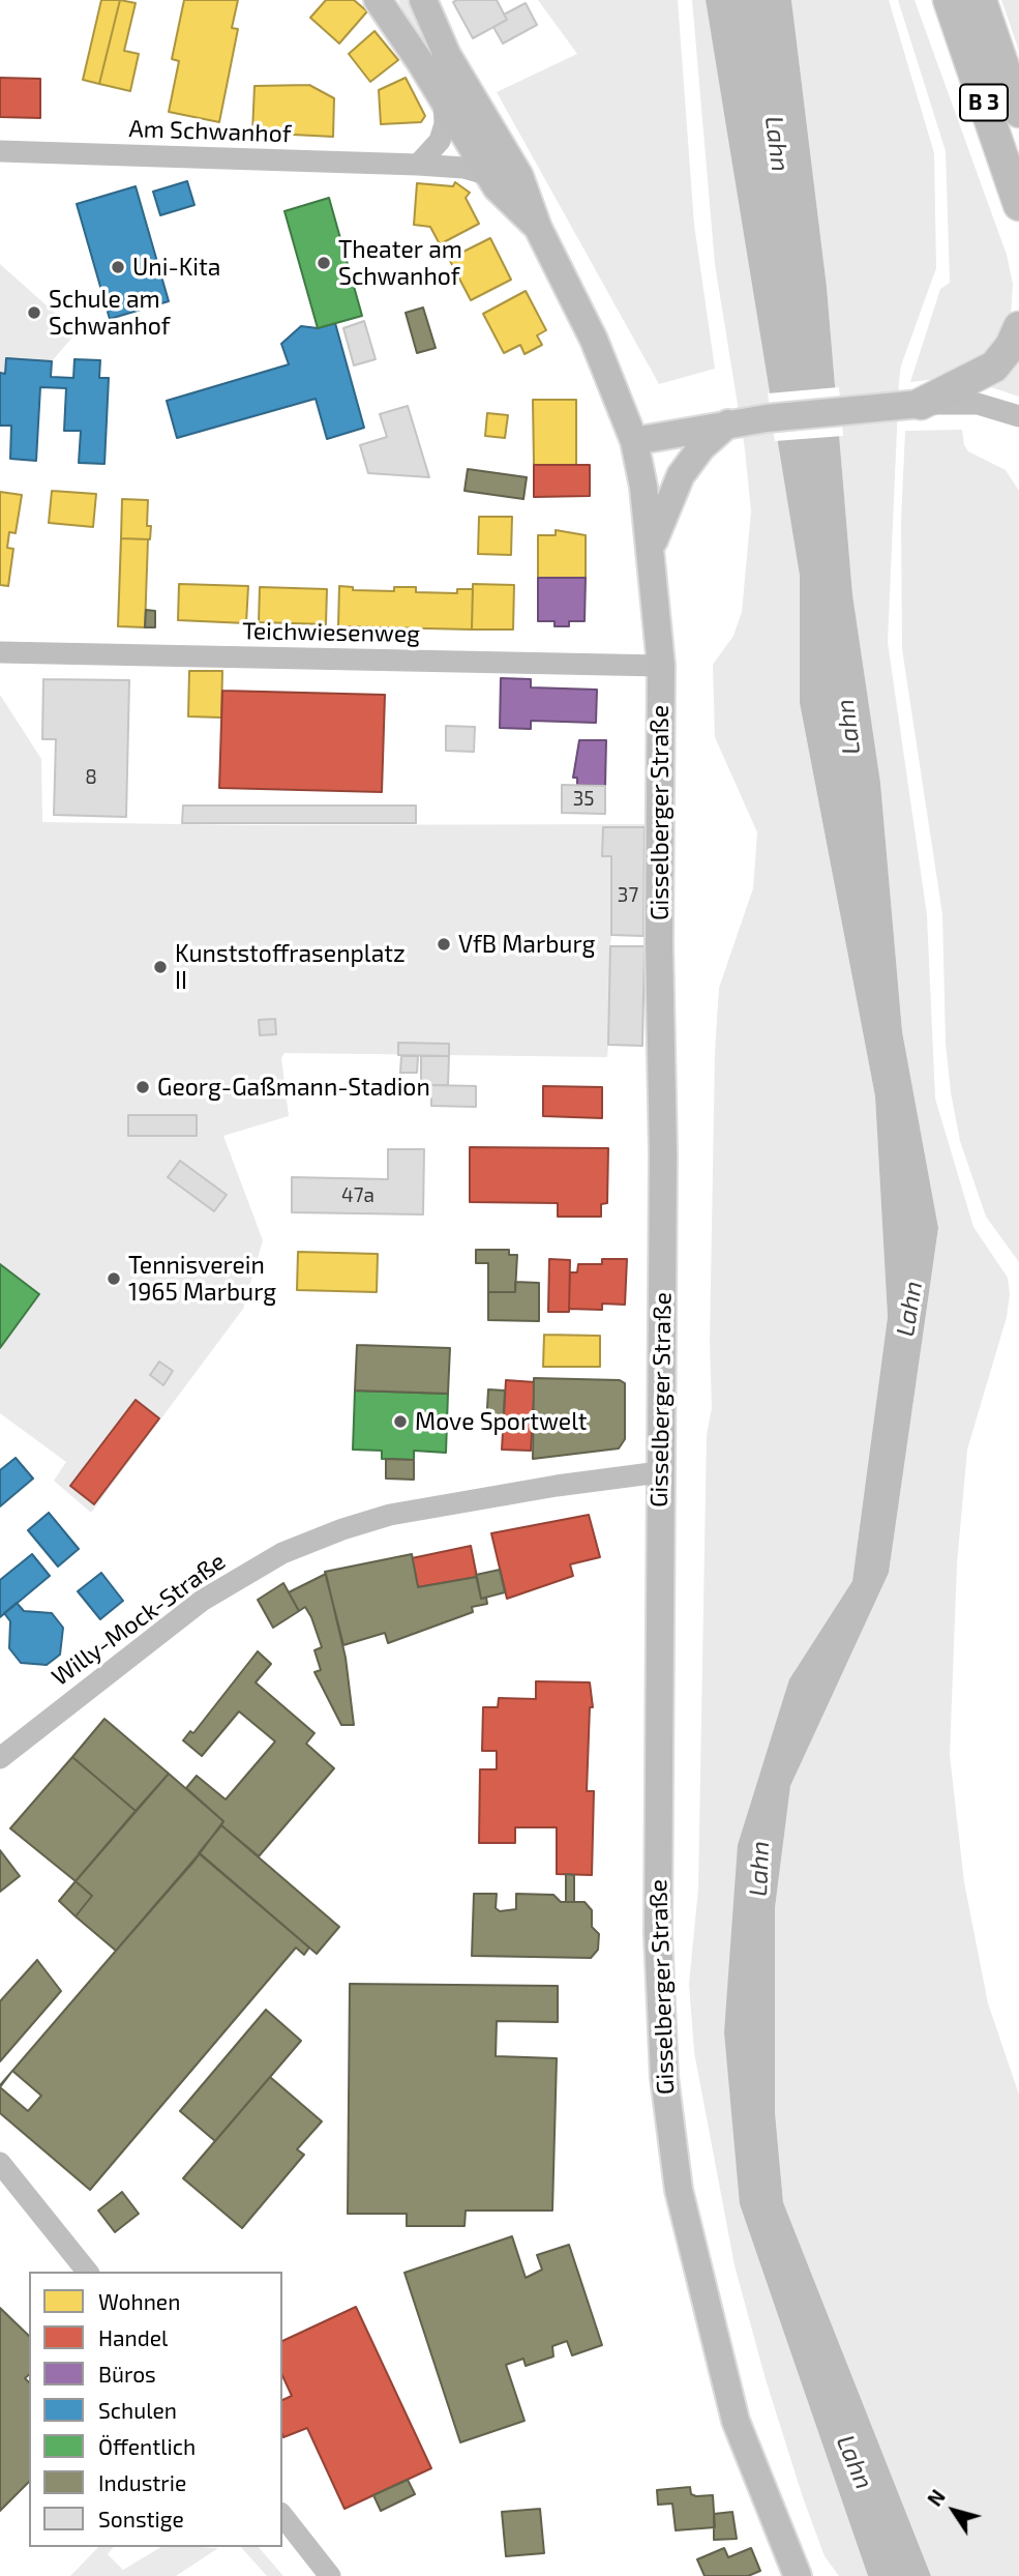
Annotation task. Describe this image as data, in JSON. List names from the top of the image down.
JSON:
{
  "streets": {
    "highway": ["B 3"],
    "main road": ["Gisselberger Straße"],
    "street": ["Am Schwanhof", "Teichwiesenweg", "Willy-Mock-Straße"]
  },
  "crossings": [
    ["Am Schwanhof", "Gisselberger Straße"],
    ["Teichwiesenweg", "Gisselberger Straße"],
    ["Gisselberger Straße", "Willy-Mock-Straße"]
  ],
  "water": ["Lahn"],
  "places": [
    "Theater am Schwanhof",
    "Uni-Kita",
    "Schule am Schwanhof",
    "VfB Marburg",
    "Kunststoffrasenplatz II",
    "Georg-Gaßmann-Stadion",
    "Tennisverein 1965 Marburg",
    "Move Sportwelt"
  ],
  "house_numbers": [
    "8",
    "35",
    "37",
    "47a"
  ],
  "legend": [
    "Wohnen",
    "Handel",
    "Büros",
    "Schulen",
    "Öffentlich",
    "Industrie",
    "Sonstige"
  ],
  "north": "top left"
}
